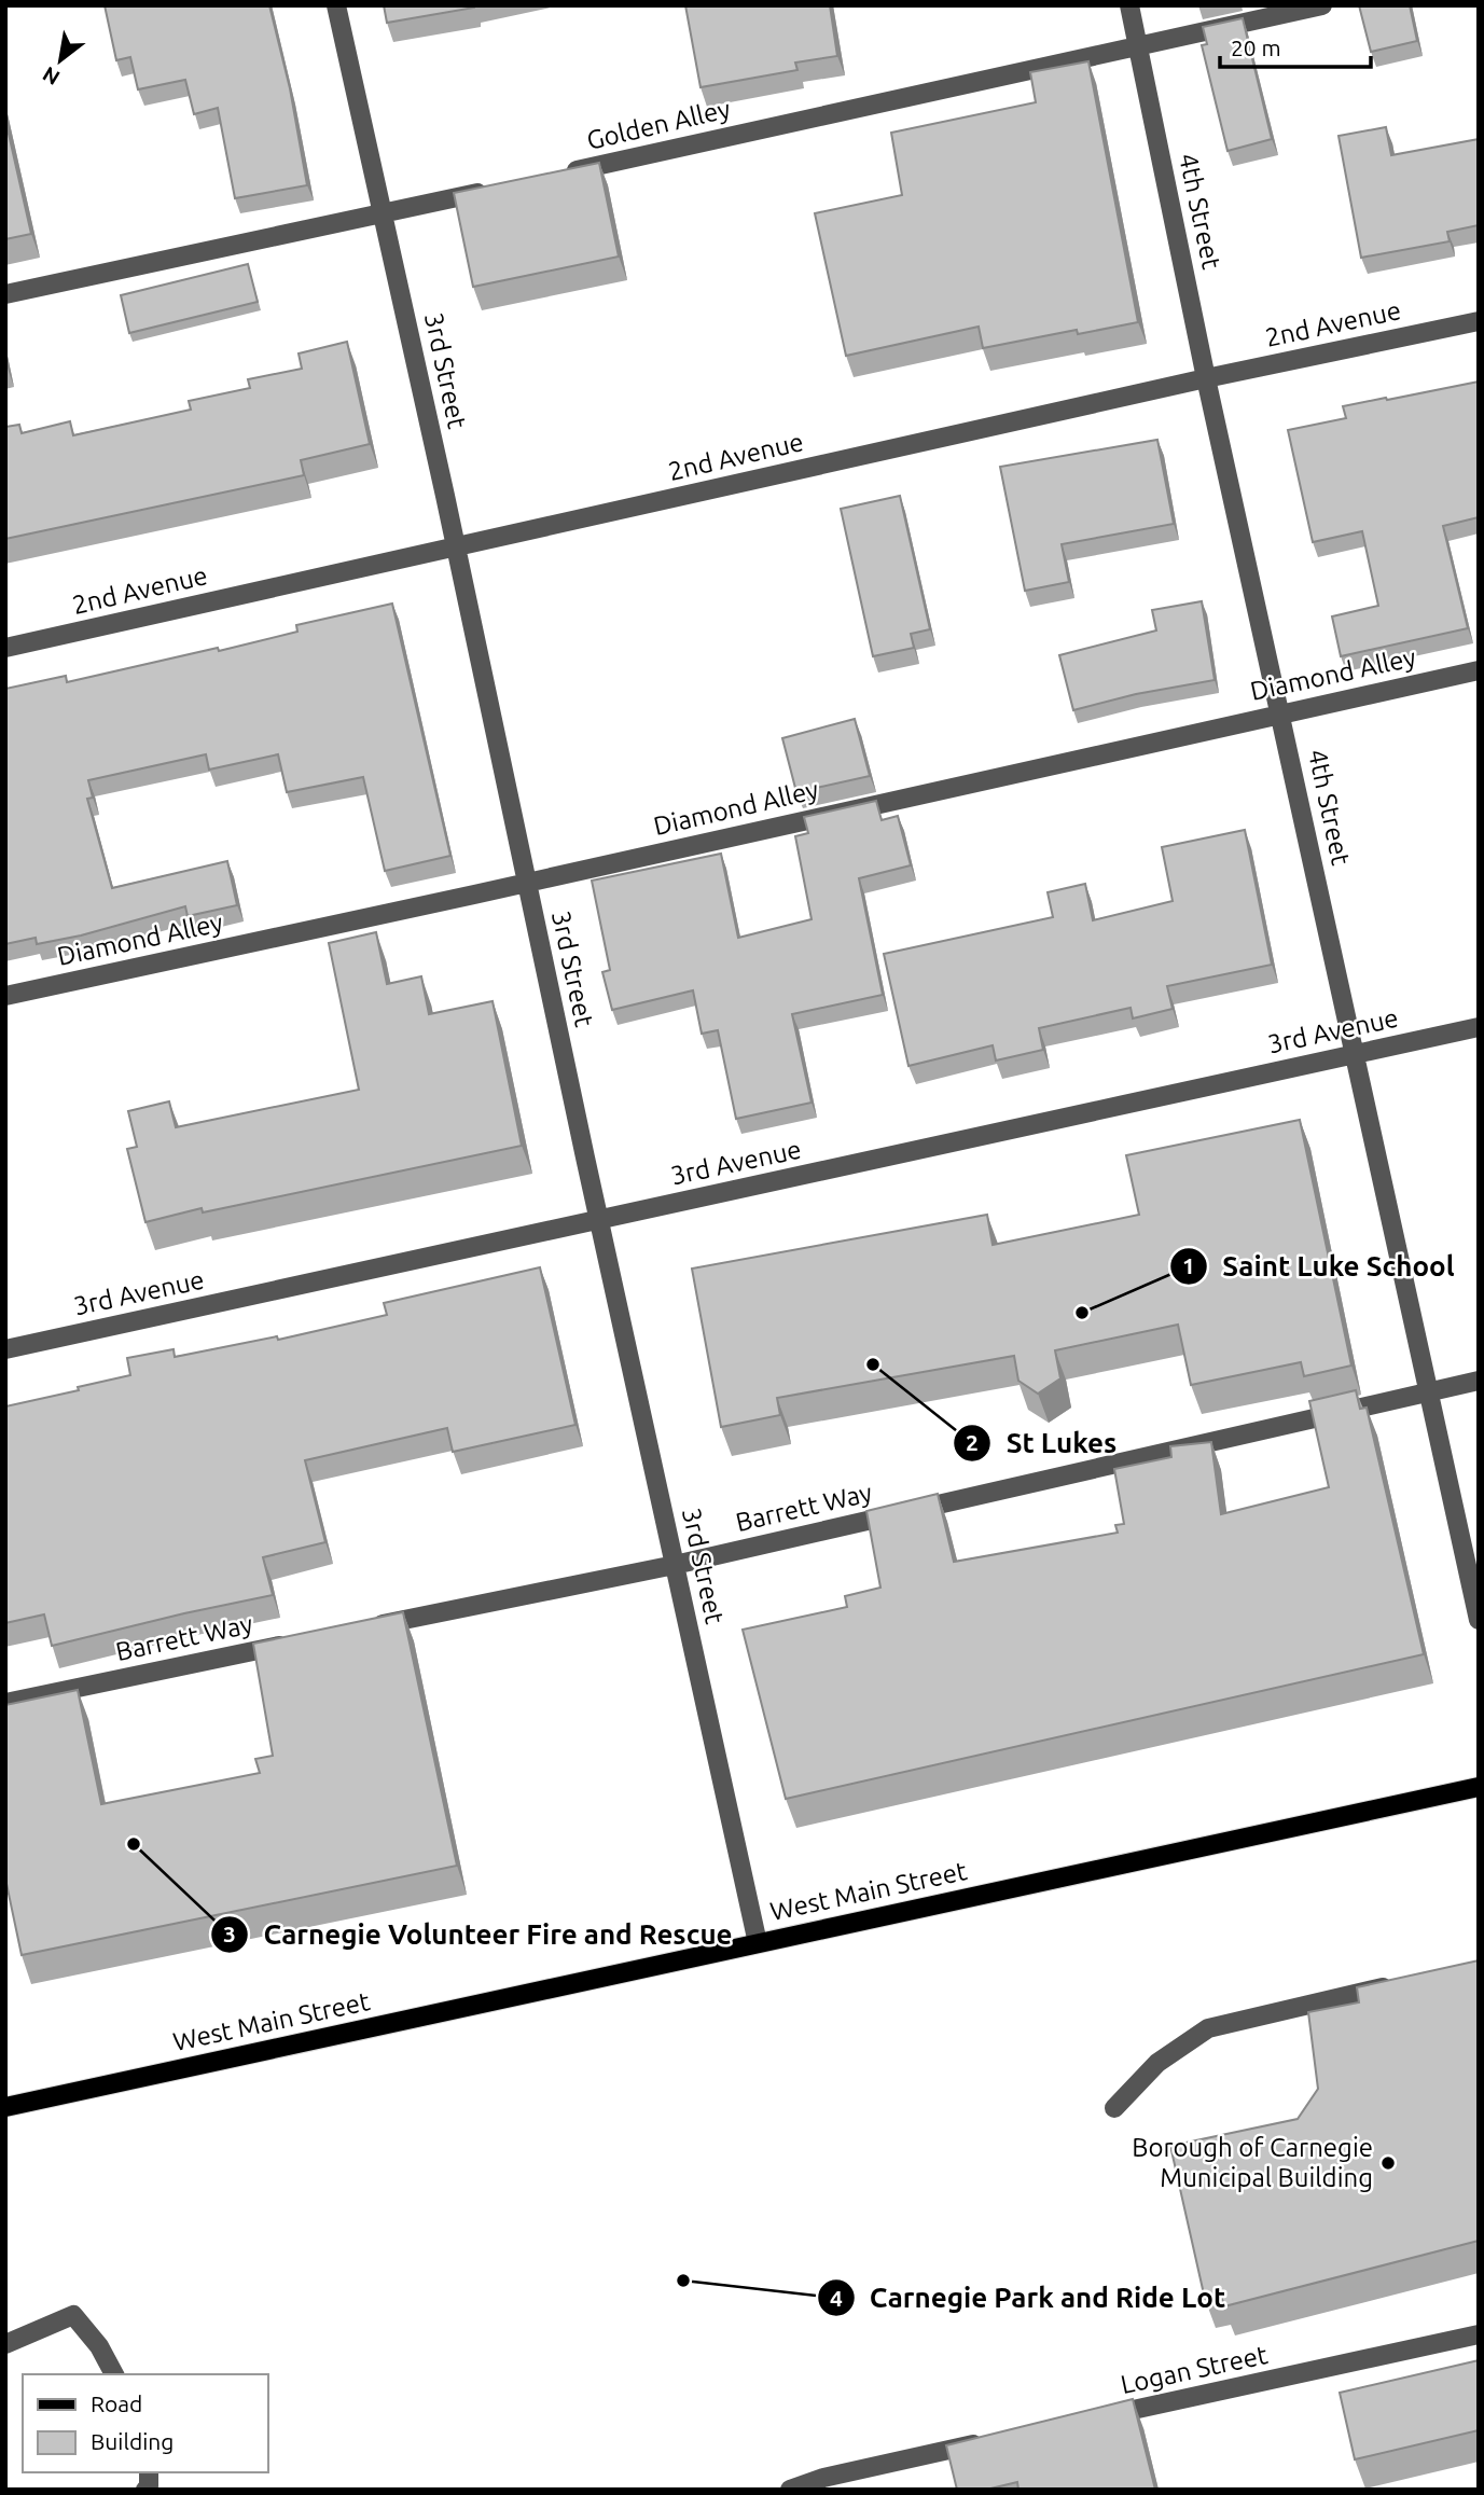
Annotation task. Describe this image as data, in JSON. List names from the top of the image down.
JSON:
{
  "streets": {
    "main road": ["West Main Street"],
    "street": [
      "Golden Alley",
      "4th Street",
      "2nd Avenue",
      "3rd Street",
      "Diamond Alley",
      "3rd Avenue",
      "Barrett Way",
      "Logan Street"
    ]
  },
  "crossings": [
    ["Golden Alley", "4th Street"],
    ["4th Street", "2nd Avenue"],
    ["4th Street", "Diamond Alley"],
    ["4th Street", "3rd Avenue"],
    ["4th Street", "Barrett Way"],
    ["2nd Avenue", "3rd Street"],
    ["3rd Street", "Diamond Alley"],
    ["3rd Street", "3rd Avenue"],
    ["3rd Street", "Barrett Way"],
    ["3rd Street", "West Main Street"]
  ],
  "places": [
    "Saint Luke School",
    "St Lukes",
    "Carnegie Volunteer Fire and Rescue",
    "Borough of Carnegie Municipal Building",
    "Carnegie Park and Ride Lot"
  ],
  "legend": ["Road", "Building"],
  "scale_bar": "20 m",
  "north": "bottom left"
}
